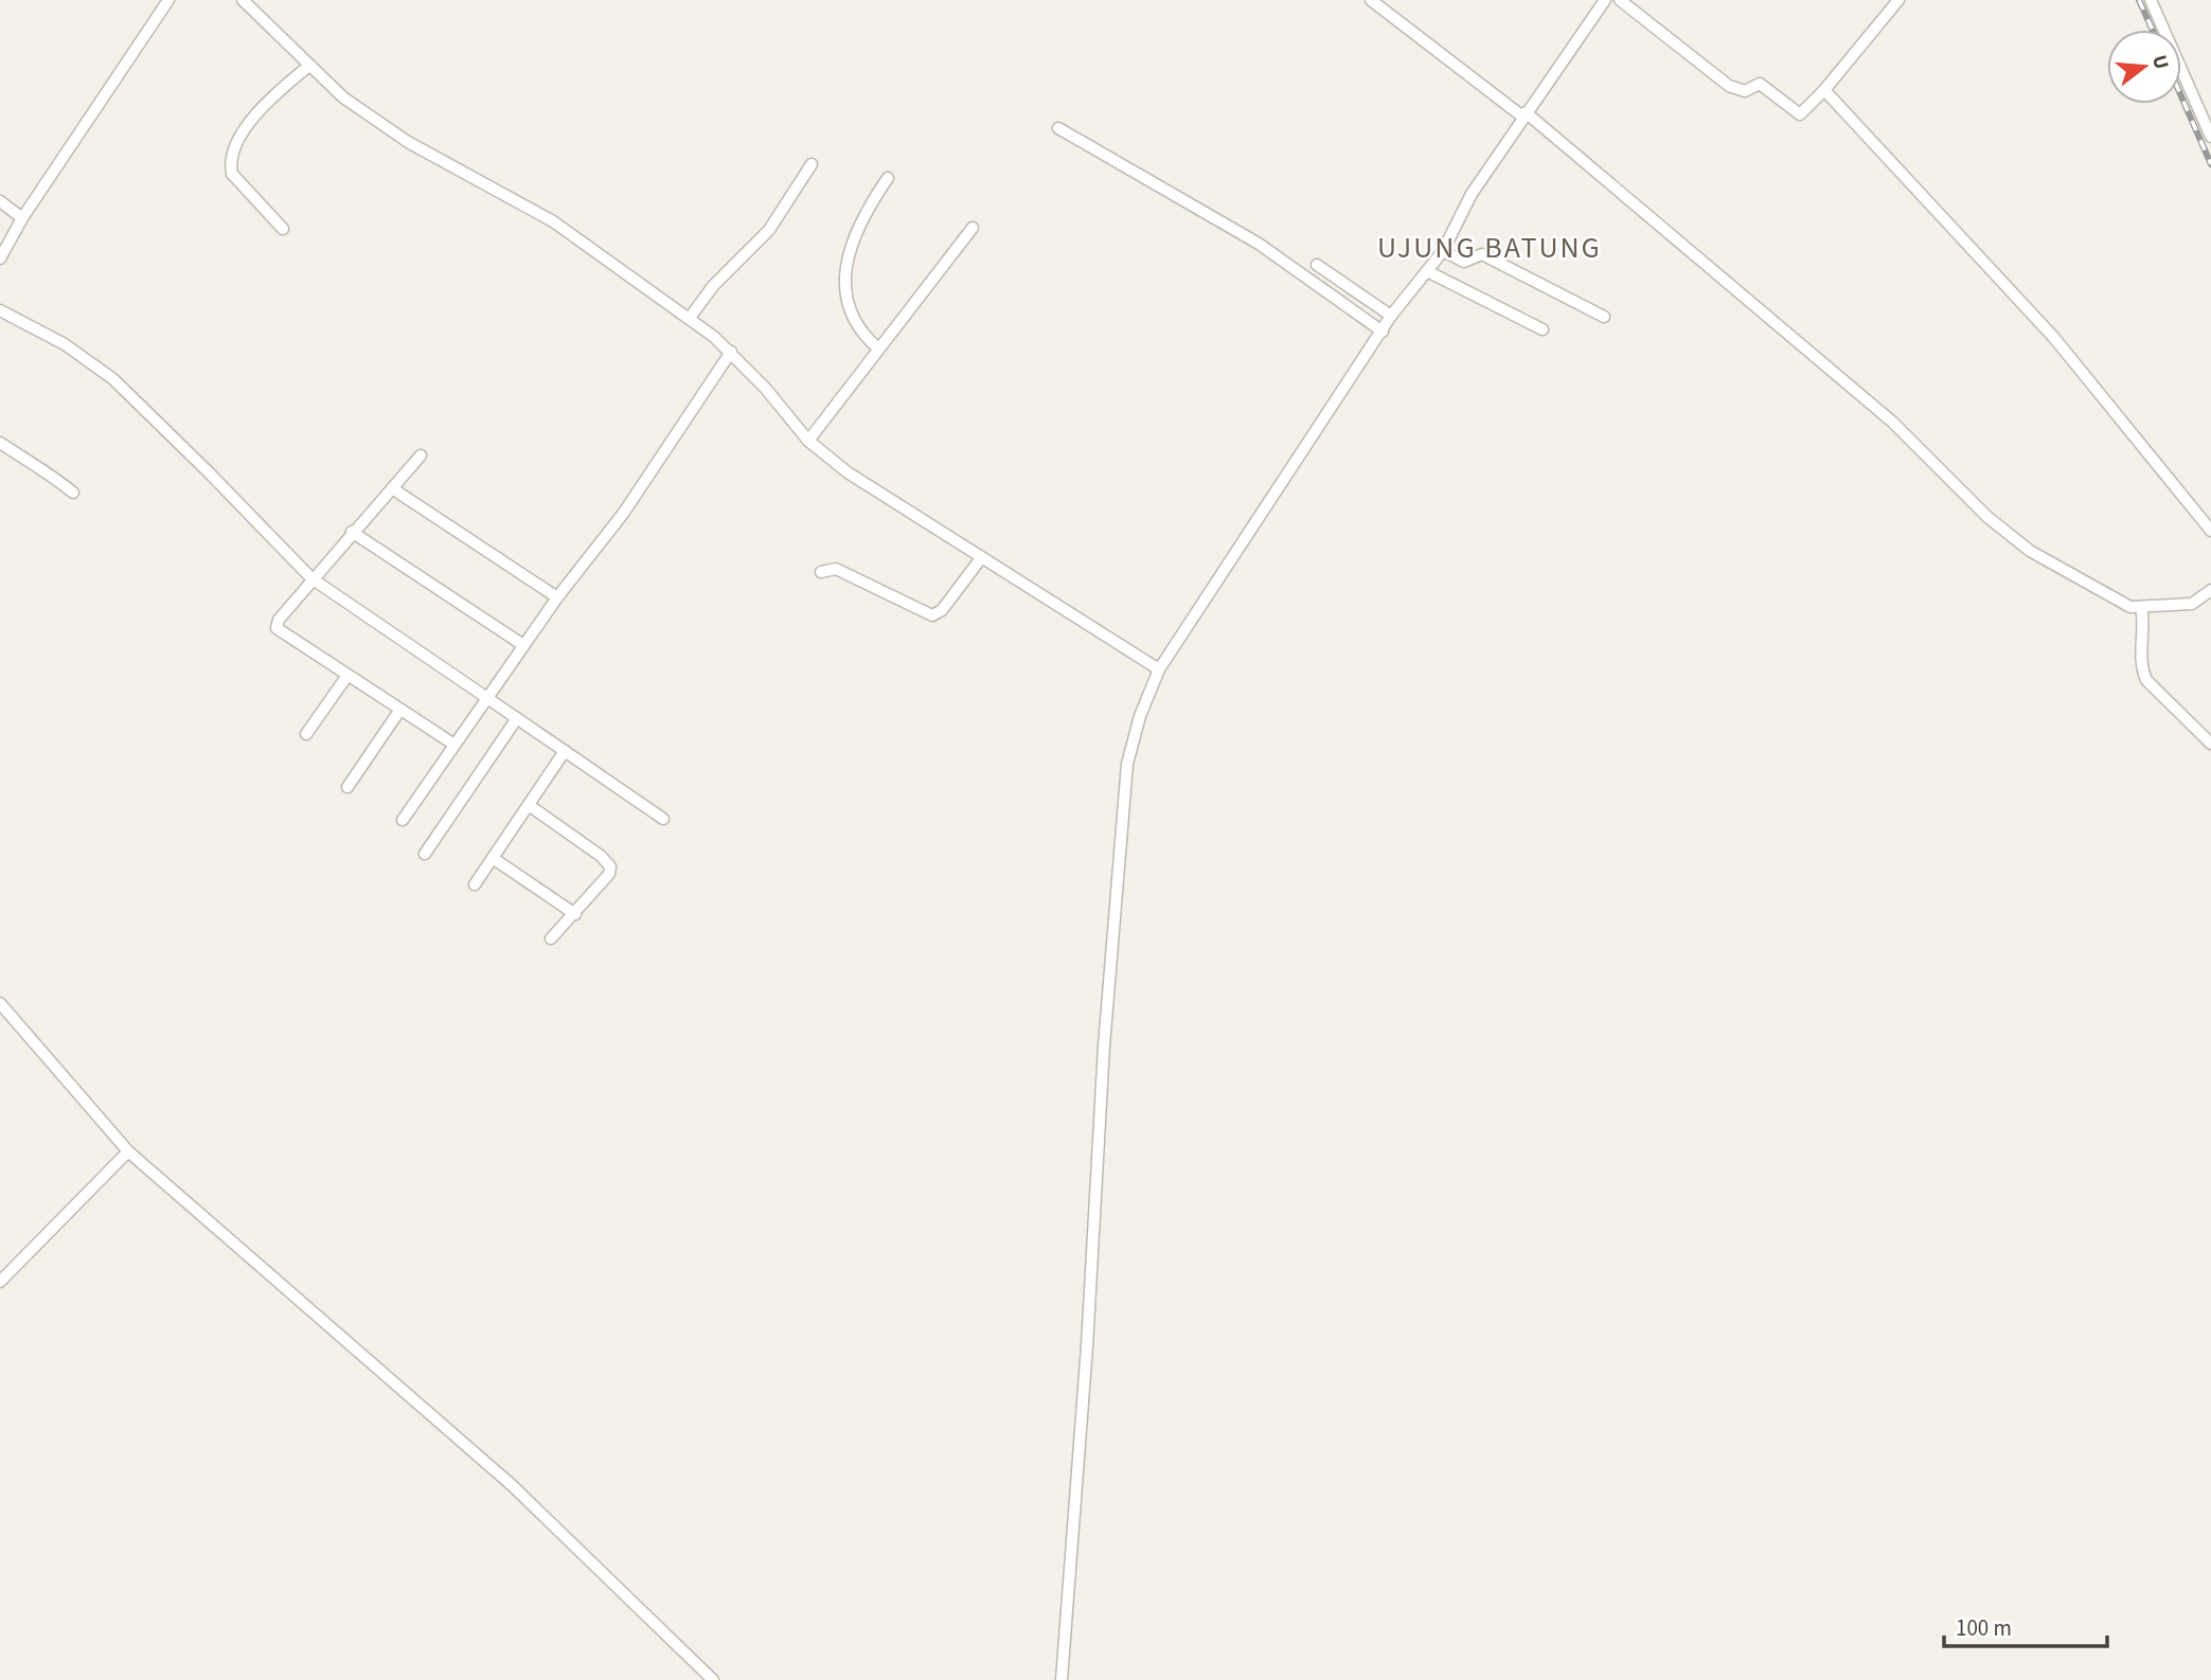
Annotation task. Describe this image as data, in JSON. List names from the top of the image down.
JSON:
{
  "districts": ["UJUNG BATUNG"],
  "scale_bar": "100 m",
  "north": "right"
}
